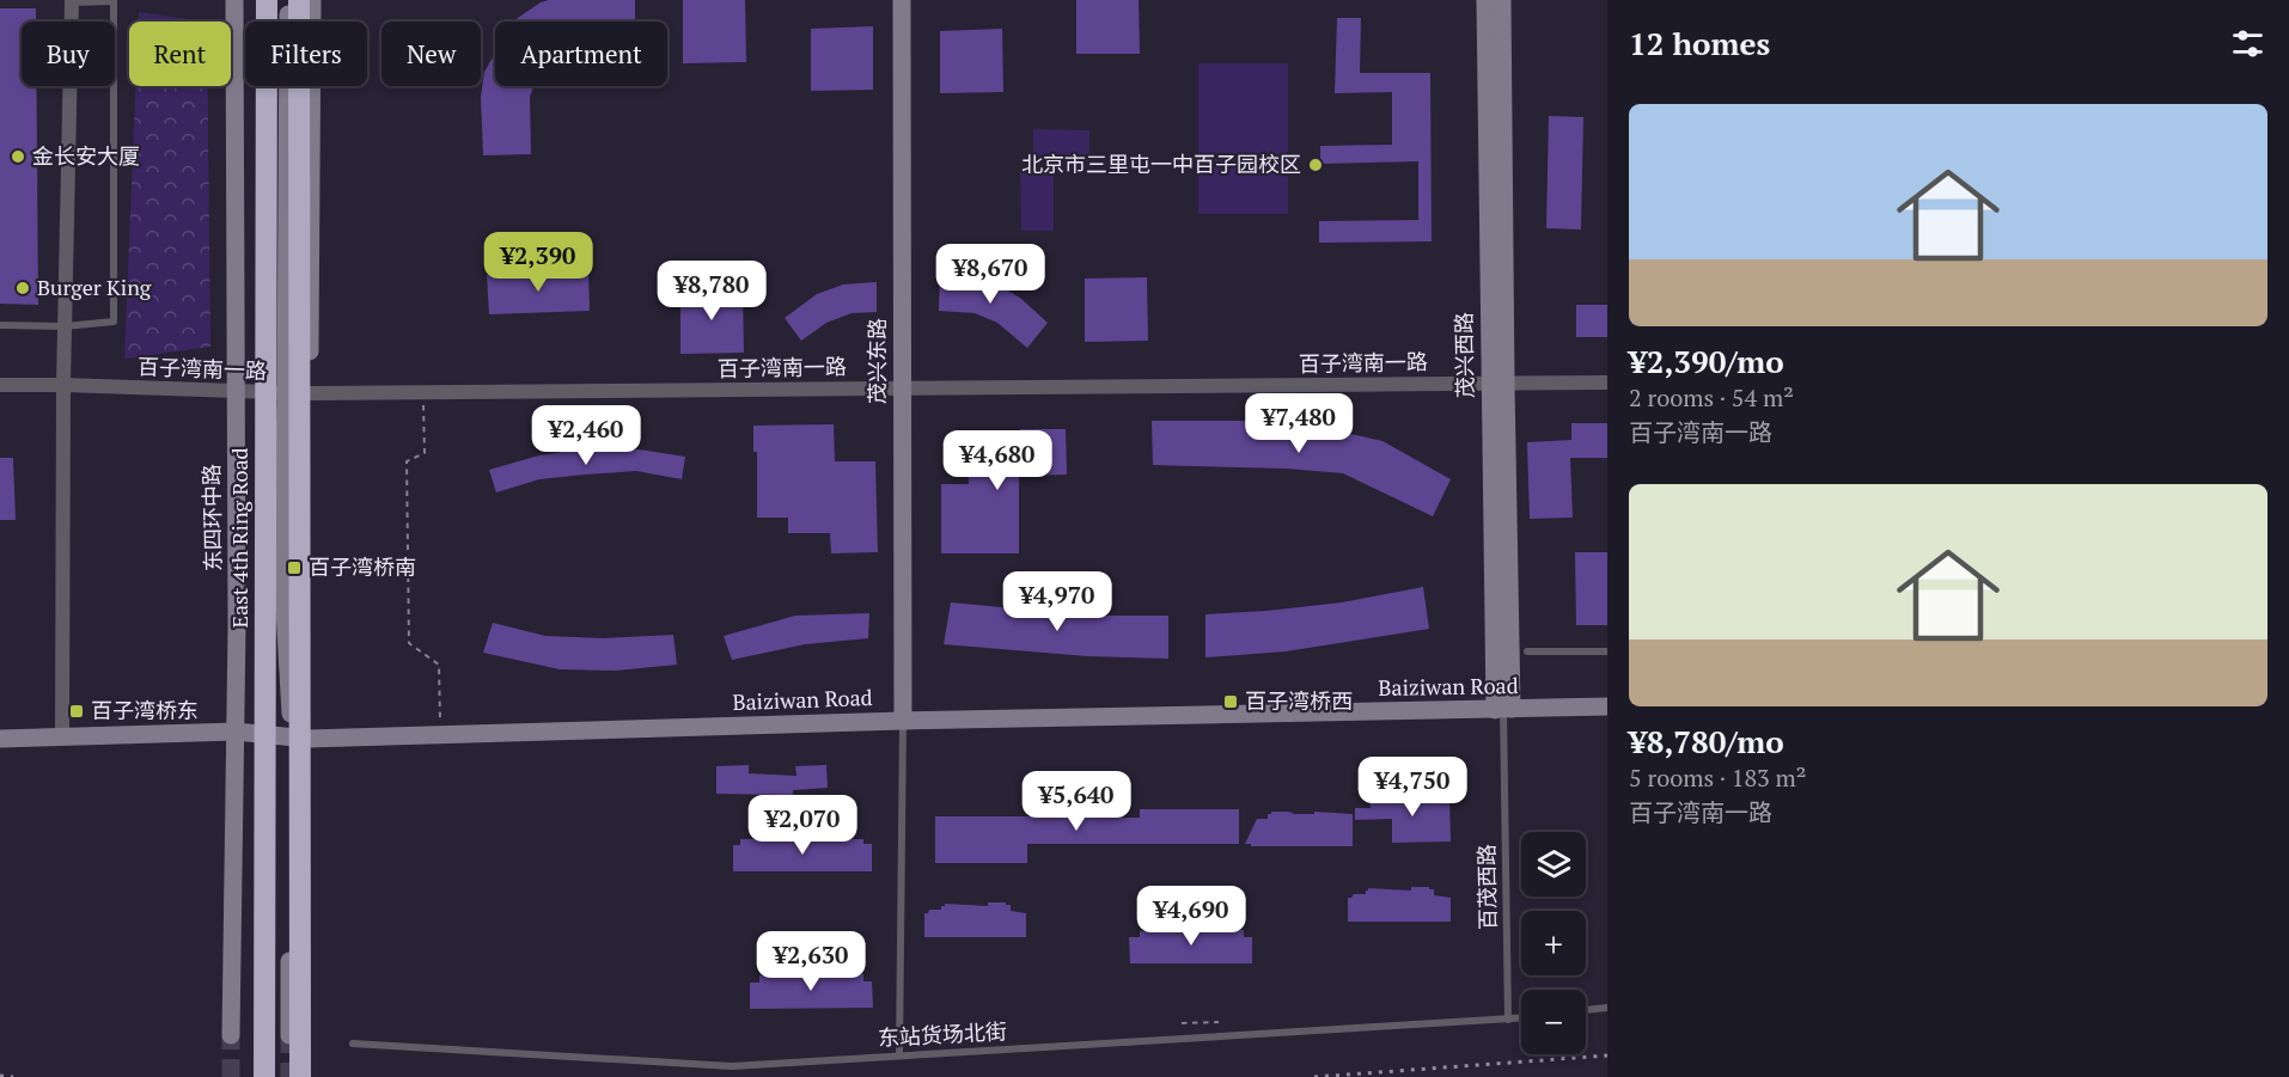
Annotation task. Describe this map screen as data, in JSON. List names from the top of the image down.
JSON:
{
  "streets": {
    "highway": ["East 4th Ring Road"],
    "main road": [
      "茂兴西路",
      "茂兴东路",
      "东四环中路",
      "Baiziwan Road"
    ],
    "street": ["百子湾南一路"],
    "lane": ["百茂西路", "东站货场北街"]
  },
  "crossings": [
    ["茂兴西路", "百子湾南一路"],
    ["茂兴西路", "Baiziwan Road"],
    ["茂兴西路", "百茂西路"],
    ["茂兴东路", "百子湾南一路"],
    ["茂兴东路", "Baiziwan Road"],
    ["百子湾南一路", "东四环中路"],
    ["东四环中路", "Baiziwan Road"],
    ["Baiziwan Road", "百茂西路"],
    ["百茂西路", "东站货场北街"]
  ],
  "places": {
    "other": ["金长安大厦", "北京市三里屯一中百子园校区", "Burger King"],
    "transit": ["百子湾桥南", "百子湾桥西", "百子湾桥东"]
  },
  "page": {
    "heading": "12 homes",
    "chip": [
      "Buy",
      "Rent",
      "Filters",
      "New",
      "Apartment"
    ],
    "list": [
      {
        "name": "¥2,390/mo",
        "note": "2 rooms · 54 m² · 百子湾南一路"
      },
      {
        "name": "¥8,780/mo",
        "note": "5 rooms · 183 m² · 百子湾南一路"
      }
    ],
    "price": [
      "¥2,390",
      "¥8,670",
      "¥8,780",
      "¥7,480",
      "¥2,460",
      "¥4,680",
      "¥4,970",
      "¥4,750",
      "¥5,640",
      "¥2,070",
      "¥4,690",
      "¥2,630"
    ],
    "map_buttons": ["+", "−"]
  }
}
